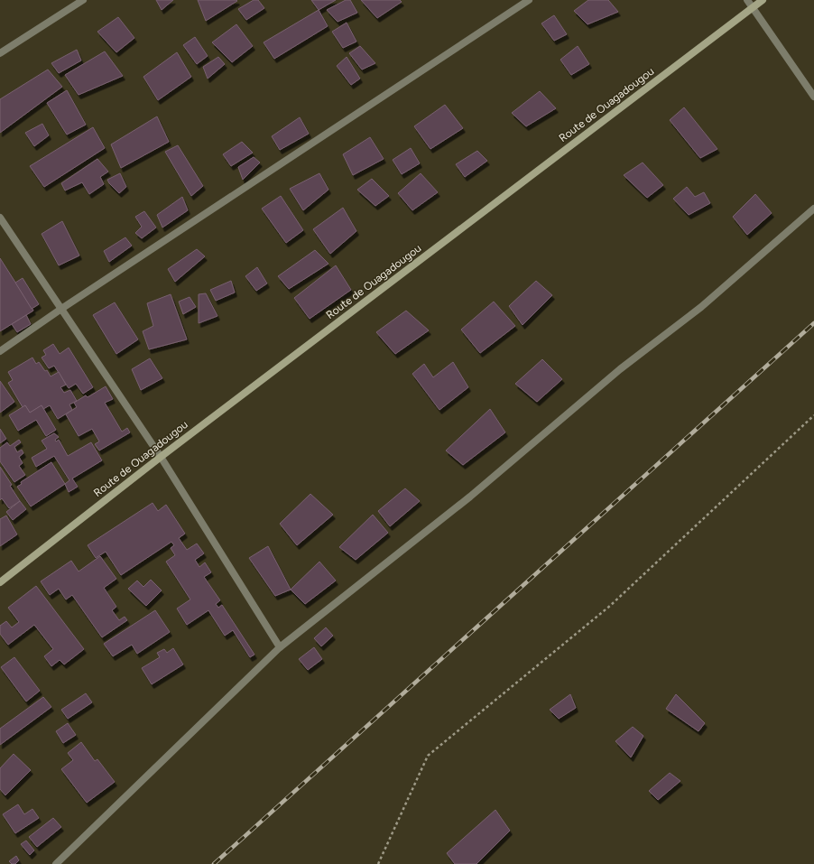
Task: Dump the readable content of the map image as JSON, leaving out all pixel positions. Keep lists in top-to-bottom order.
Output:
{
  "streets": {
    "street": ["Route de Ouagadougou"]
  }
}
